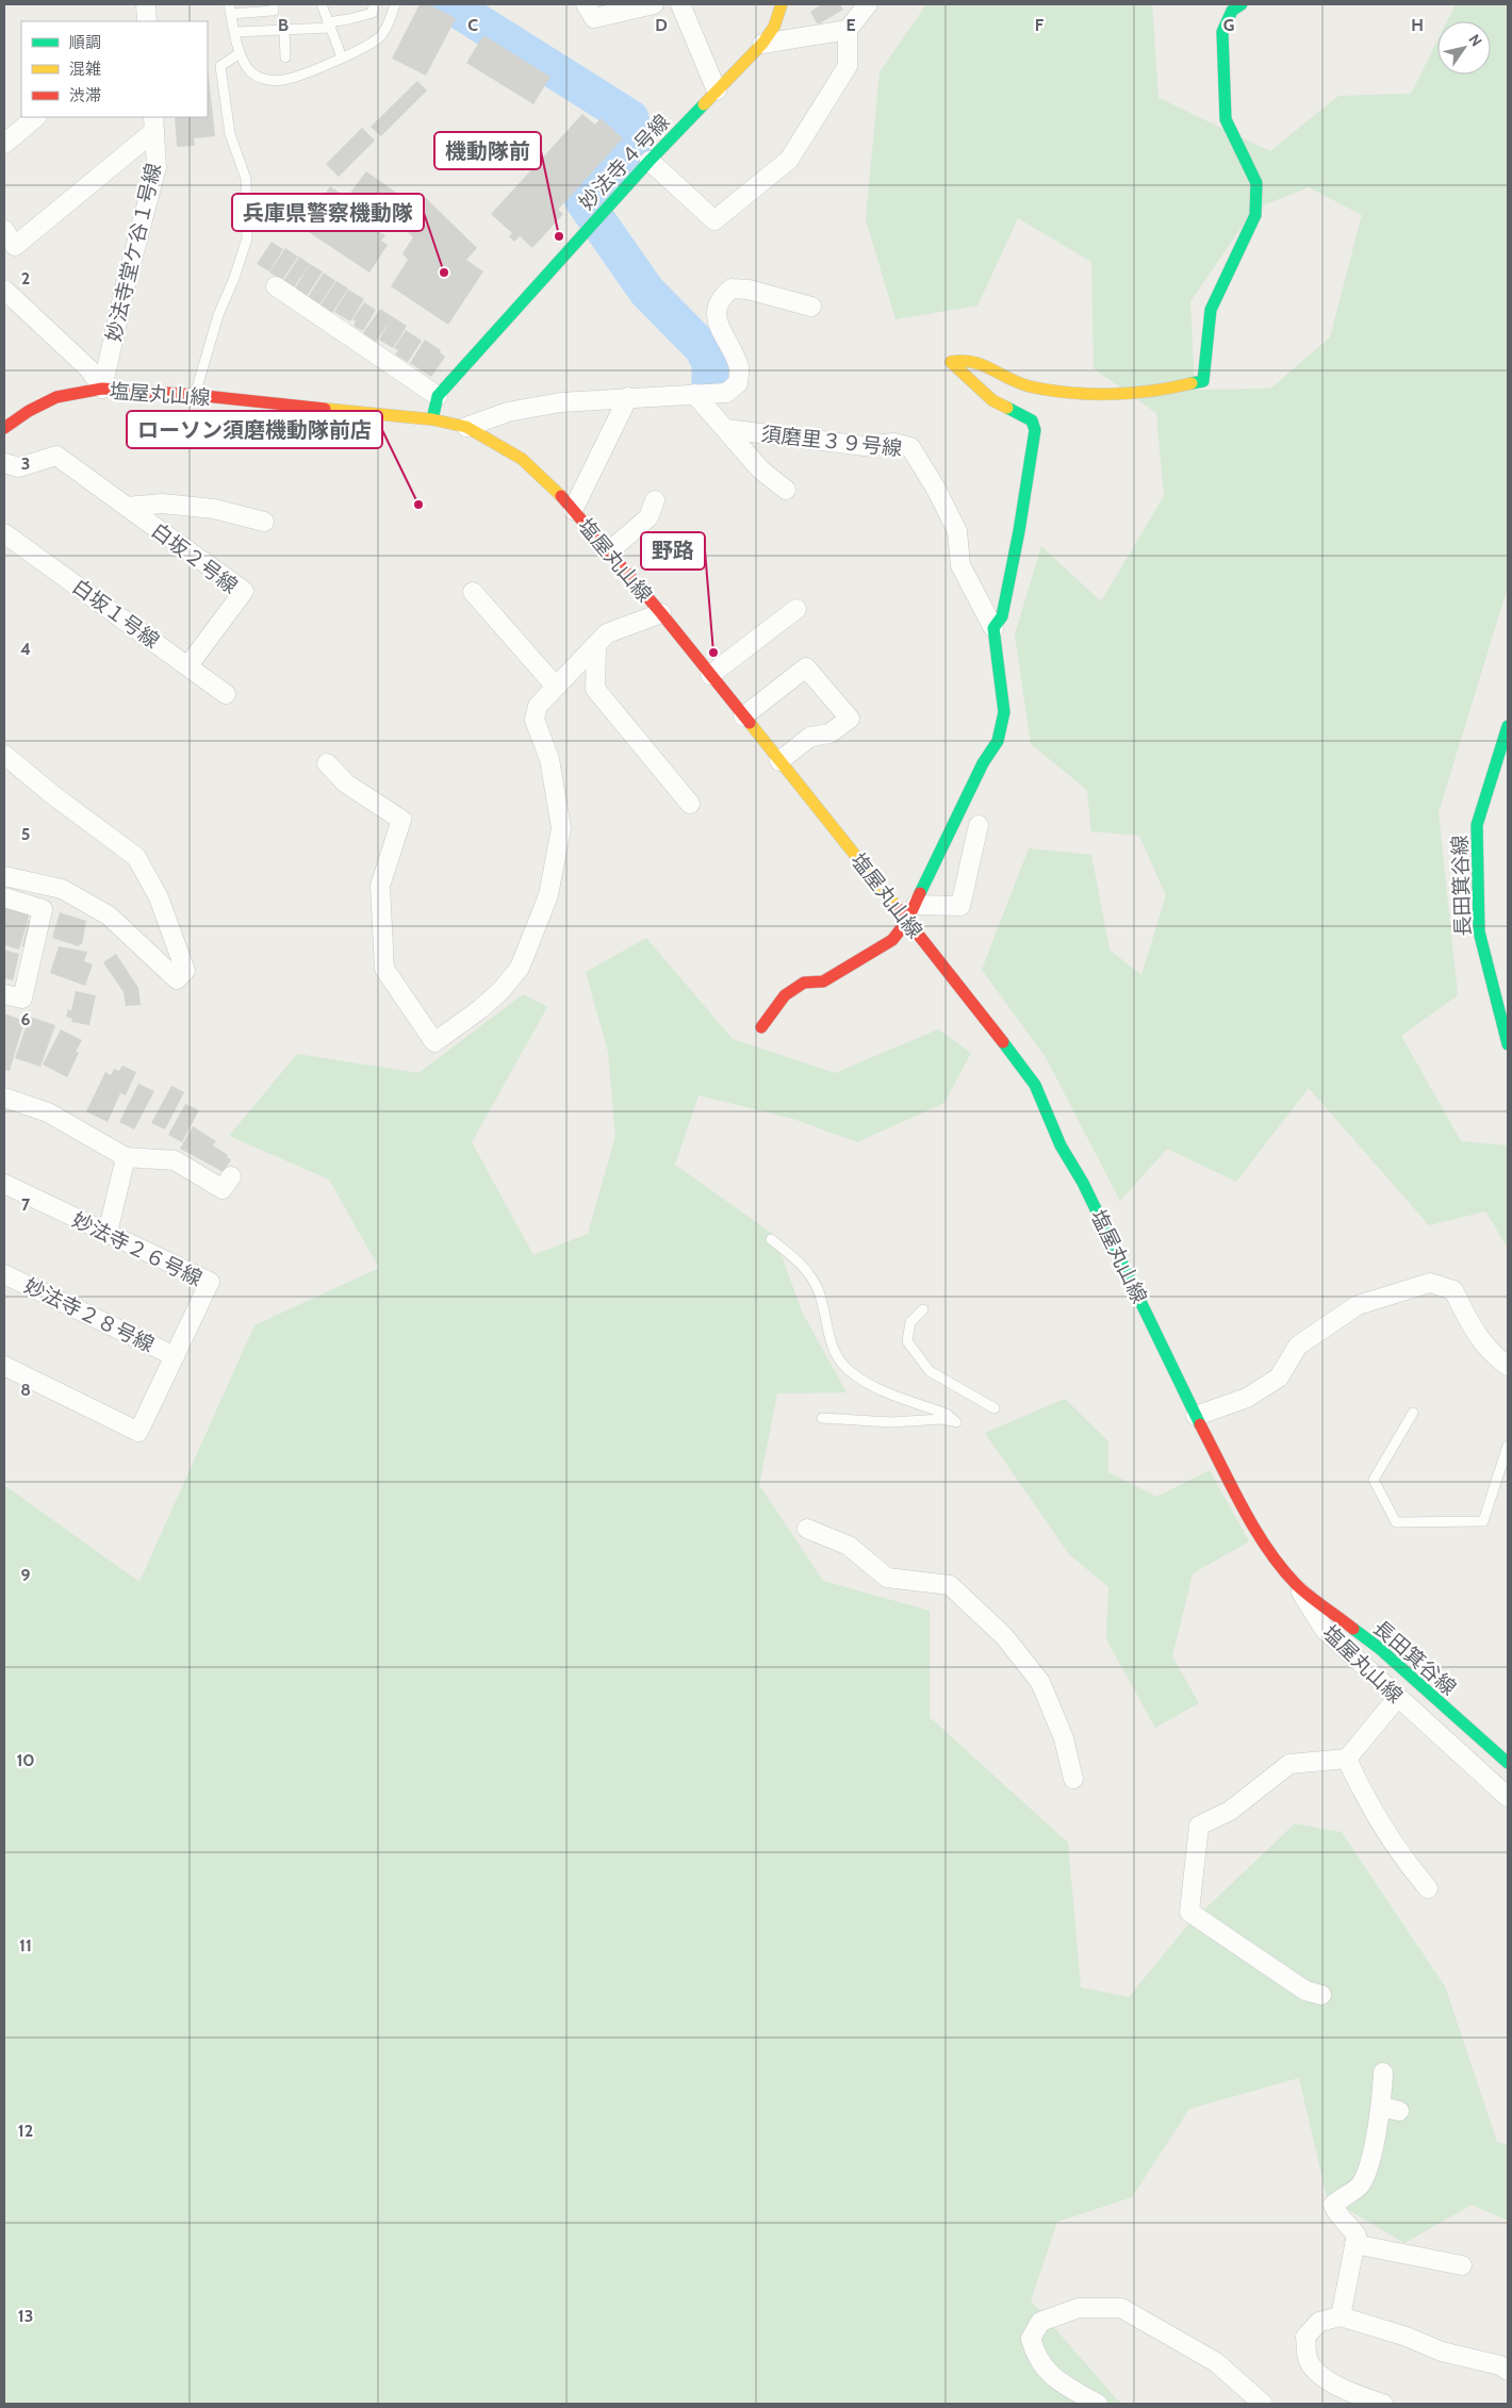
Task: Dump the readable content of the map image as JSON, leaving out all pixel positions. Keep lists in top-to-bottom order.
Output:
{
  "streets": {
    "street": [
      "妙法寺４号線",
      "妙法寺堂ケ谷１号線",
      "塩屋丸山線",
      "須磨里３９号線",
      "白坂２号線",
      "白坂１号線",
      "長田箕谷線",
      "妙法寺２６号線",
      "妙法寺２８号線"
    ]
  },
  "crossings": [
    ["妙法寺４号線", "塩屋丸山線"],
    ["妙法寺堂ケ谷１号線", "塩屋丸山線"],
    ["塩屋丸山線", "長田箕谷線"],
    ["白坂２号線", "白坂１号線"],
    ["妙法寺２６号線", "妙法寺２８号線"]
  ],
  "places": [
    "機動隊前",
    "兵庫県警察機動隊",
    "ローソン須磨機動隊前店",
    "野路"
  ],
  "legend": ["順調", "混雑", "渋滞"],
  "north": "top right",
  "grid": {
    "columns": [
      "B",
      "C",
      "D",
      "E",
      "F",
      "G",
      "H"
    ],
    "rows": [
      "2",
      "3",
      "4",
      "5",
      "6",
      "7",
      "8",
      "9",
      "10",
      "11",
      "12",
      "13"
    ]
  }
}
